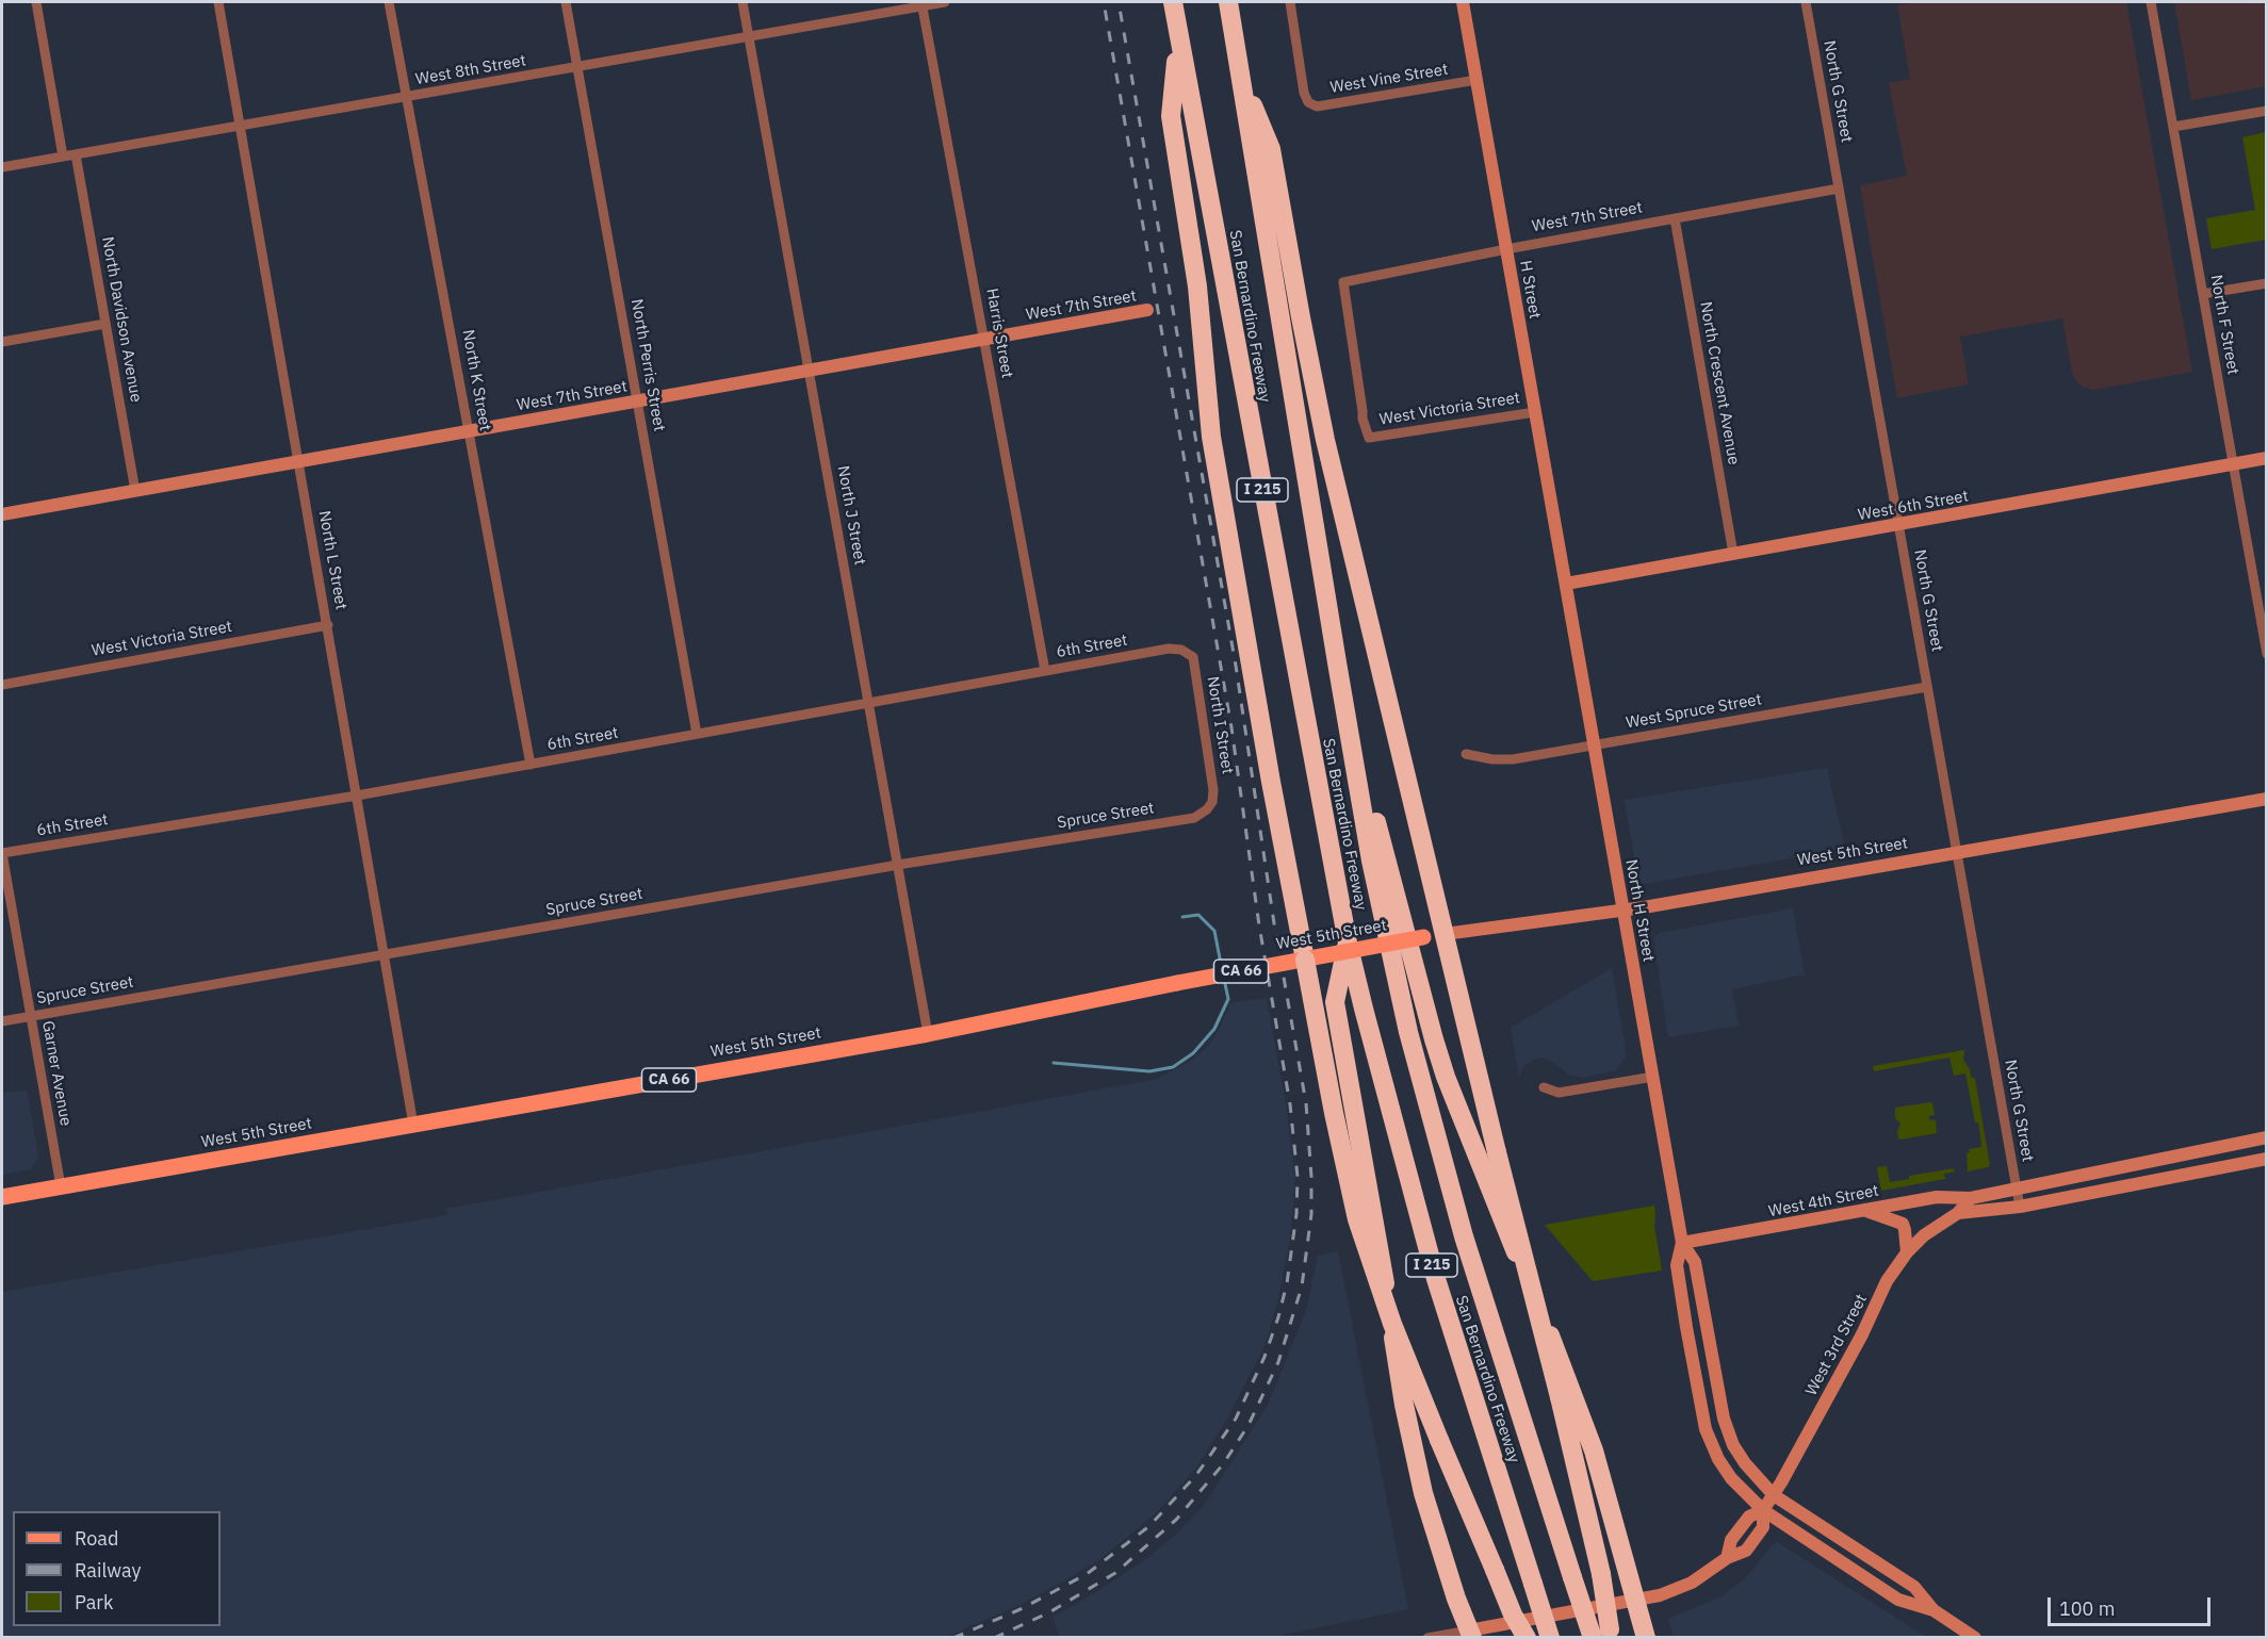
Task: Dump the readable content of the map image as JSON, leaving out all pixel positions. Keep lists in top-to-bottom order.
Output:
{
  "streets": {
    "highway": ["San Bernardino Freeway", "I 215"],
    "main road": [
      "West 7th Street",
      "H Street",
      "West 6th Street",
      "West 5th Street",
      "North H Street",
      "CA 66",
      "West 4th Street",
      "West 3rd Street"
    ],
    "street": [
      "West 8th Street",
      "West Vine Street",
      "North G Street",
      "North Davidson Avenue",
      "North F Street",
      "Harris Street",
      "North Perris Street",
      "North K Street",
      "North Crescent Avenue",
      "West Victoria Street",
      "North J Street",
      "North L Street",
      "6th Street",
      "West Spruce Street",
      "North I Street",
      "Spruce Street",
      "Garner Avenue"
    ]
  },
  "crossings": [
    ["West 8th Street", "North Davidson Avenue"],
    ["West 8th Street", "Harris Street"],
    ["West 8th Street", "North Perris Street"],
    ["West 8th Street", "North K Street"],
    ["West 8th Street", "North J Street"],
    ["West 8th Street", "North L Street"],
    ["West Vine Street", "H Street"],
    ["North G Street", "West 7th Street"],
    ["North G Street", "West 6th Street"],
    ["North G Street", "West Spruce Street"],
    ["North G Street", "West 5th Street"],
    ["North G Street", "West 3rd Street"],
    ["West 7th Street", "H Street"],
    ["West 7th Street", "North Davidson Avenue"],
    ["West 7th Street", "Harris Street"],
    ["West 7th Street", "North Perris Street"],
    ["West 7th Street", "North K Street"],
    ["West 7th Street", "North Crescent Avenue"],
    ["West 7th Street", "West Victoria Street"],
    ["West 7th Street", "North J Street"],
    ["West 7th Street", "North L Street"],
    ["H Street", "West Victoria Street"],
    ["H Street", "West 6th Street"],
    ["H Street", "North H Street"],
    ["North F Street", "West 6th Street"],
    ["Harris Street", "6th Street"],
    ["North Perris Street", "6th Street"],
    ["North K Street", "6th Street"],
    ["North Crescent Avenue", "West 6th Street"],
    ["West Victoria Street", "North L Street"],
    ["West 6th Street", "North H Street"],
    ["North J Street", "6th Street"],
    ["North J Street", "Spruce Street"],
    ["North J Street", "West 5th Street"],
    ["North L Street", "6th Street"],
    ["North L Street", "Spruce Street"],
    ["North L Street", "West 5th Street"],
    ["6th Street", "North I Street"],
    ["6th Street", "Garner Avenue"],
    ["West Spruce Street", "North H Street"],
    ["North I Street", "Spruce Street"],
    ["Spruce Street", "Garner Avenue"],
    ["West 5th Street", "North H Street"],
    ["West 5th Street", "Garner Avenue"],
    ["North H Street", "West 4th Street"],
    ["North H Street", "West 3rd Street"],
    ["West 4th Street", "West 3rd Street"]
  ],
  "legend": ["Road", "Railway", "Park"],
  "scale_bar": "100 m"
}
